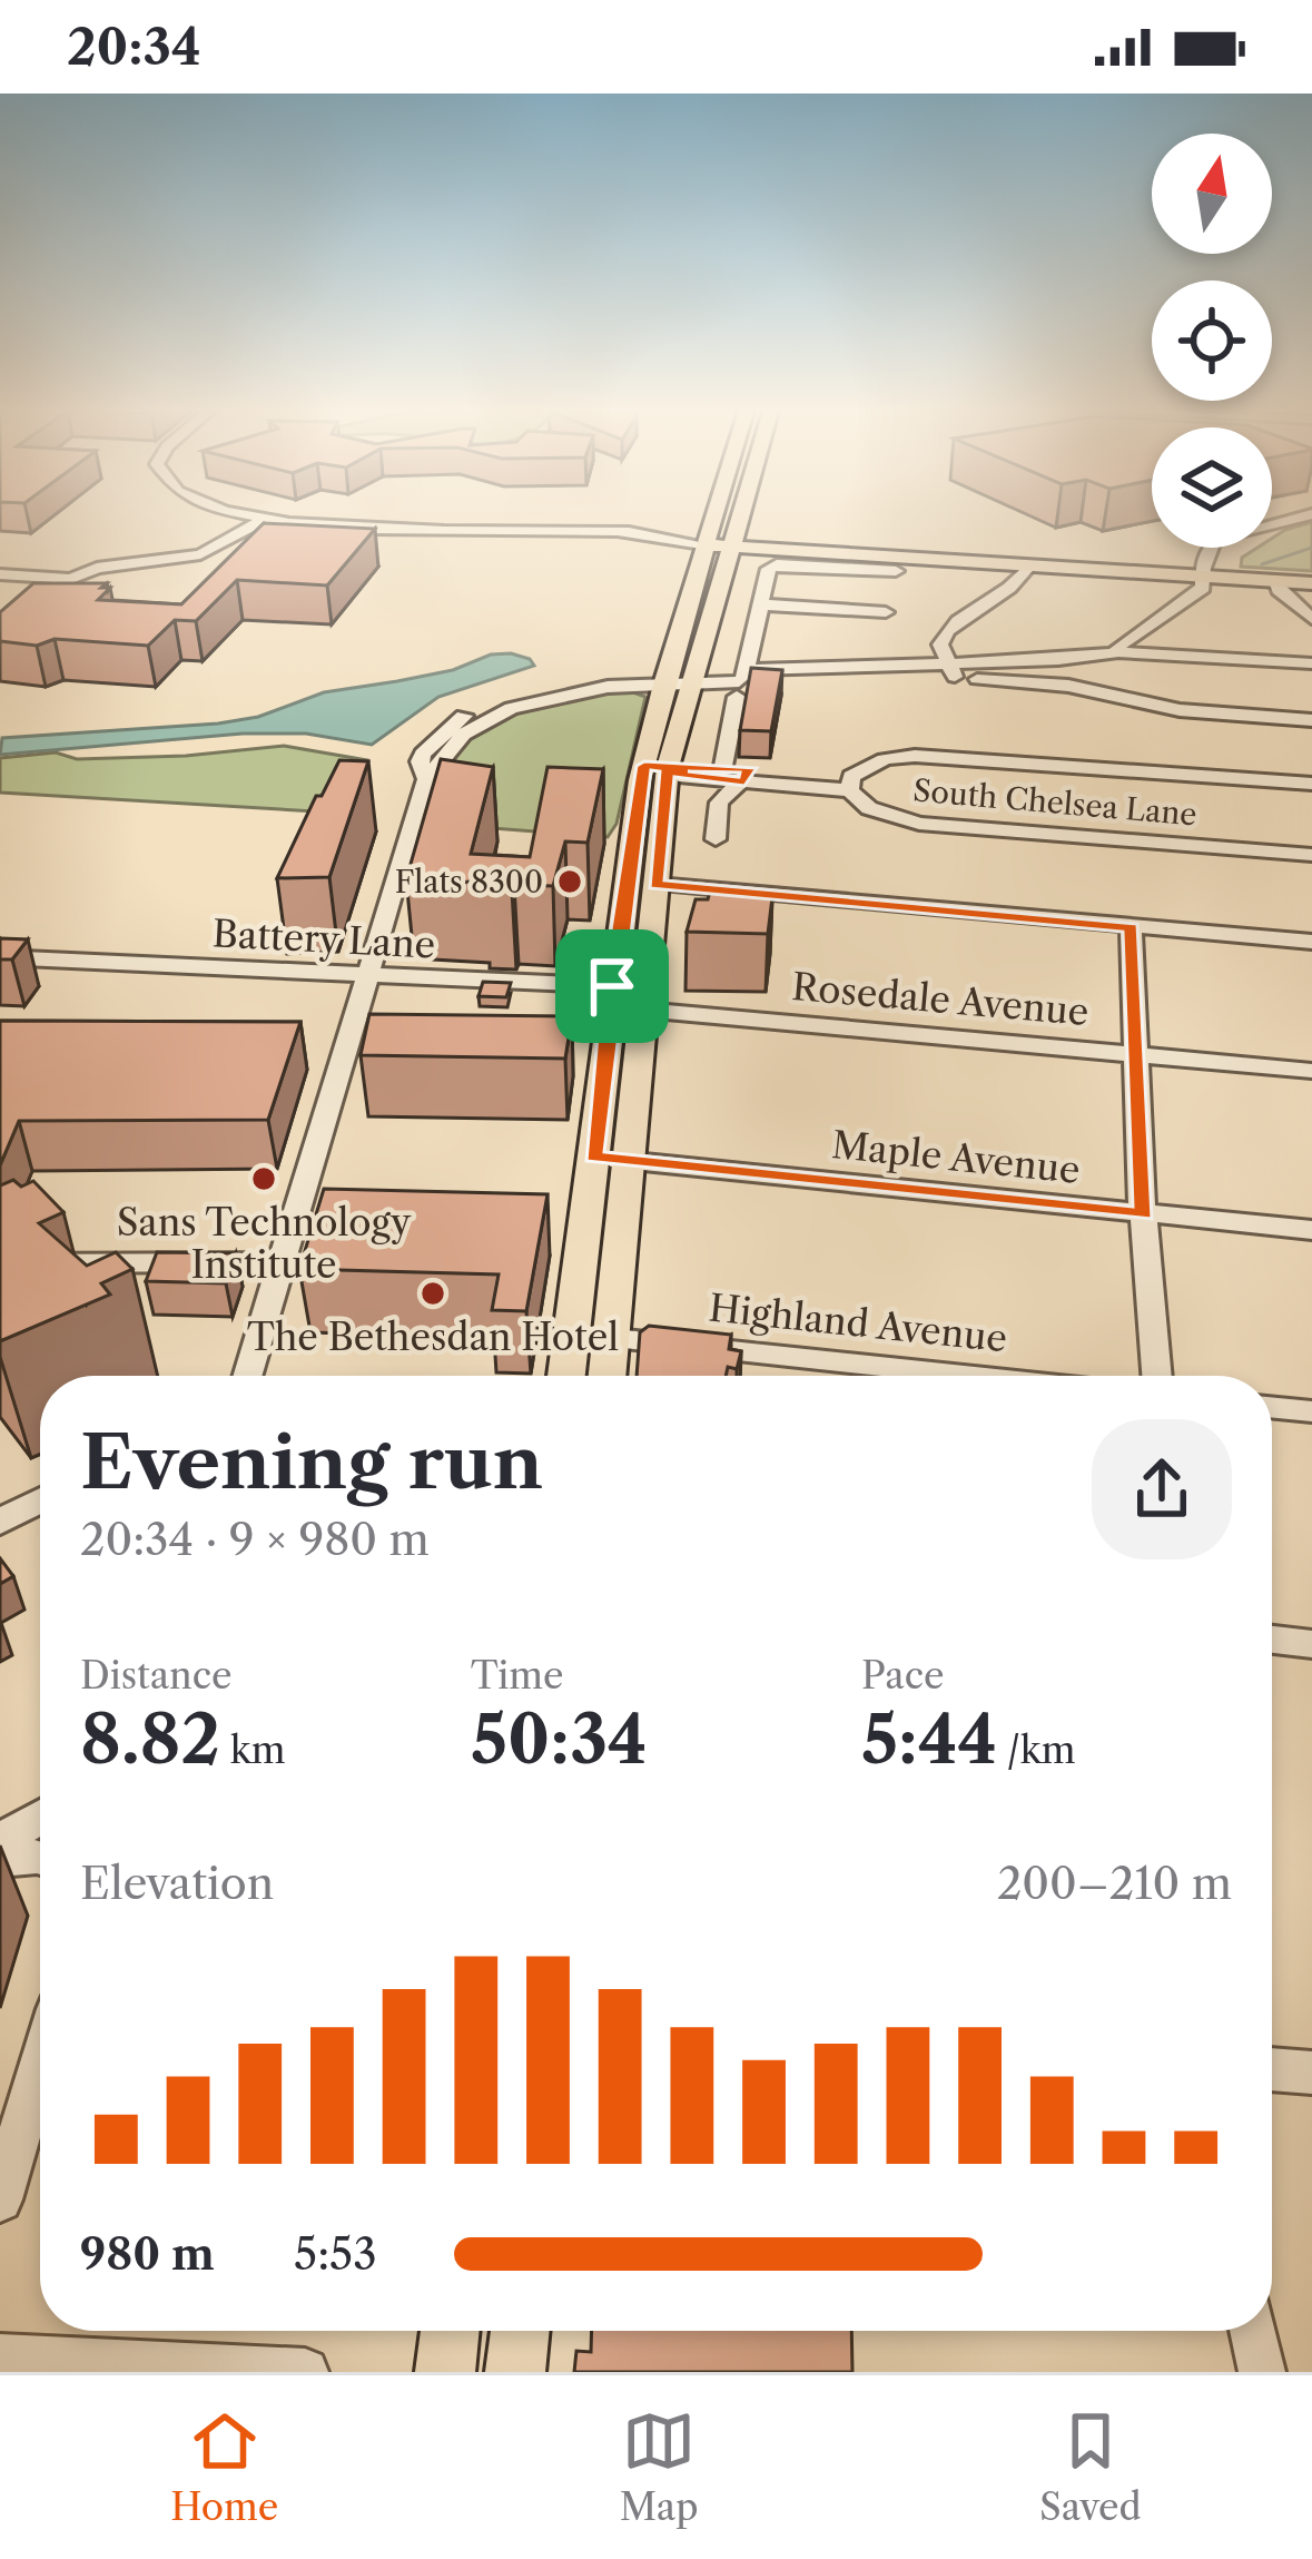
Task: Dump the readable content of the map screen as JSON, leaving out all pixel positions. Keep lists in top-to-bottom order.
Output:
{
  "streets": {
    "street": [
      "South Chelsea Lane",
      "Battery Lane",
      "Rosedale Avenue",
      "Maple Avenue",
      "Highland Avenue"
    ]
  },
  "crossings": [
    ["Battery Lane", "Rosedale Avenue"]
  ],
  "places": ["Flats 8300", "Sans Technology Institute", "The Bethesdan Hotel"],
  "north": "top",
  "page": {
    "status": "20:34",
    "heading": ["Evening run", "20:34 · 9 × 980 m"],
    "stats": [
      ["Distance", "8.82 km"],
      ["Time", "50:34"],
      ["Pace", "5:44 /km"]
    ],
    "chart": ["Elevation", "200–210 m"],
    "list": [
      {
        "name": "980 m",
        "note": "5:53"
      }
    ],
    "tabs": ["Home", "Map", "Saved"]
  }
}
